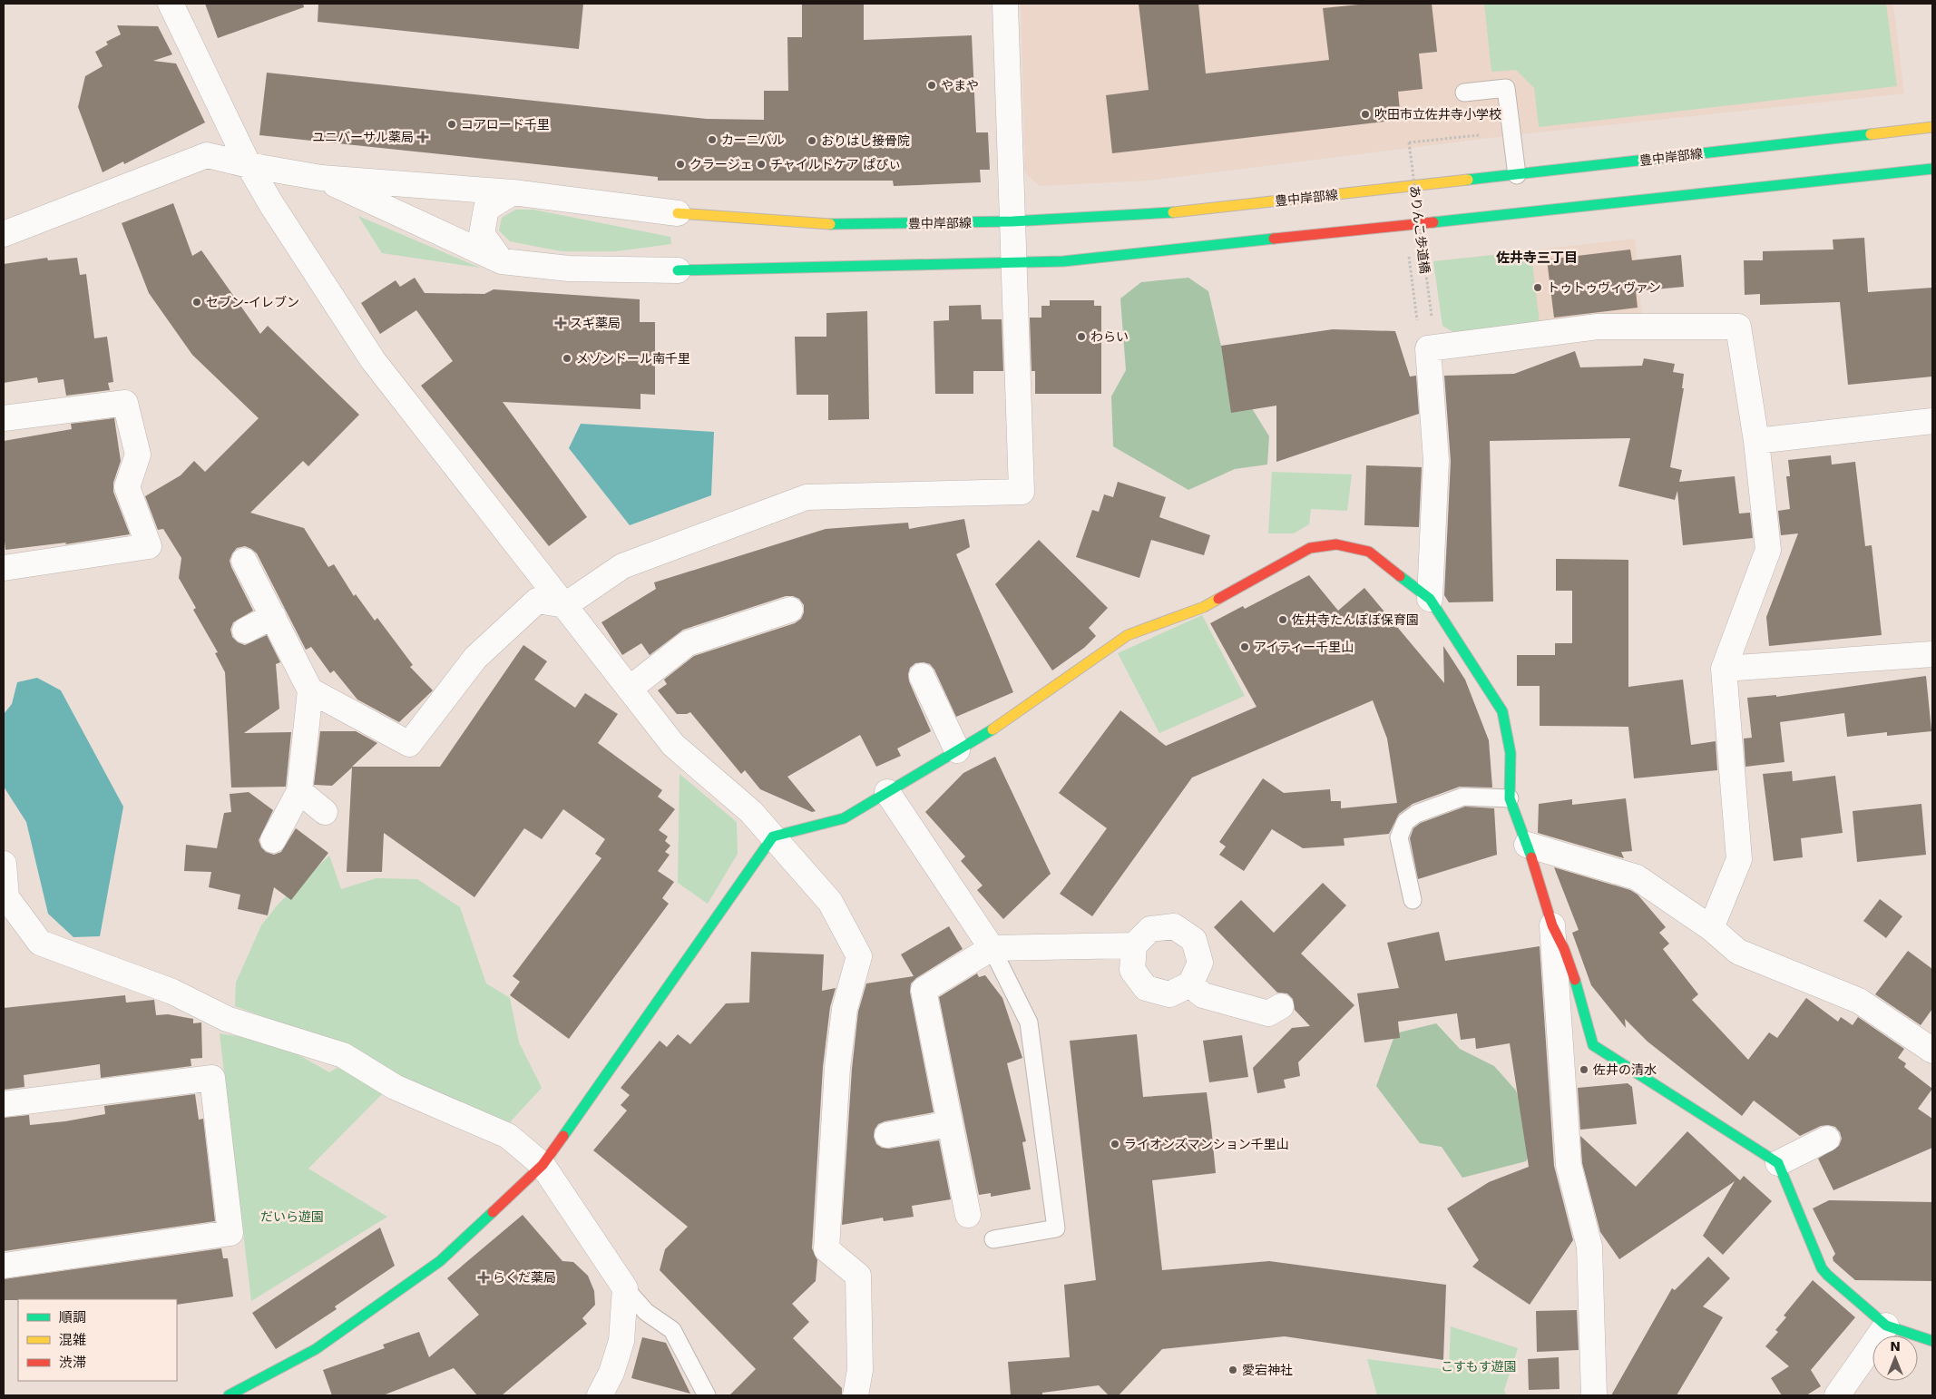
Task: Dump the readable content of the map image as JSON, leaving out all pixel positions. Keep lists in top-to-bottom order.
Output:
{
  "streets": {
    "street": ["豊中岸部線"],
    "path": ["ありんこ歩道橋"]
  },
  "districts": ["佐井寺三丁目"],
  "parks": ["だいら遊園", "こすもす遊園"],
  "places": {
    "other": [
      "やまや",
      "吹田市立佐井寺小学校",
      "コアロード千里",
      "カーニバル",
      "おりはし接骨院",
      "クラージェ",
      "チャイルドケア ぱぴぃ",
      "トゥトゥヴィヴァン",
      "セブン-イレブン",
      "わらい",
      "メゾンドール南千里",
      "佐井寺たんぽぽ保育園",
      "アイティー千里山",
      "佐井の清水",
      "ライオンズマンション千里山",
      "愛宕神社"
    ],
    "health": ["ユニバーサル薬局", "スギ薬局", "らくだ薬局"]
  },
  "legend": ["順調", "混雑", "渋滞"],
  "north": "top"
}
